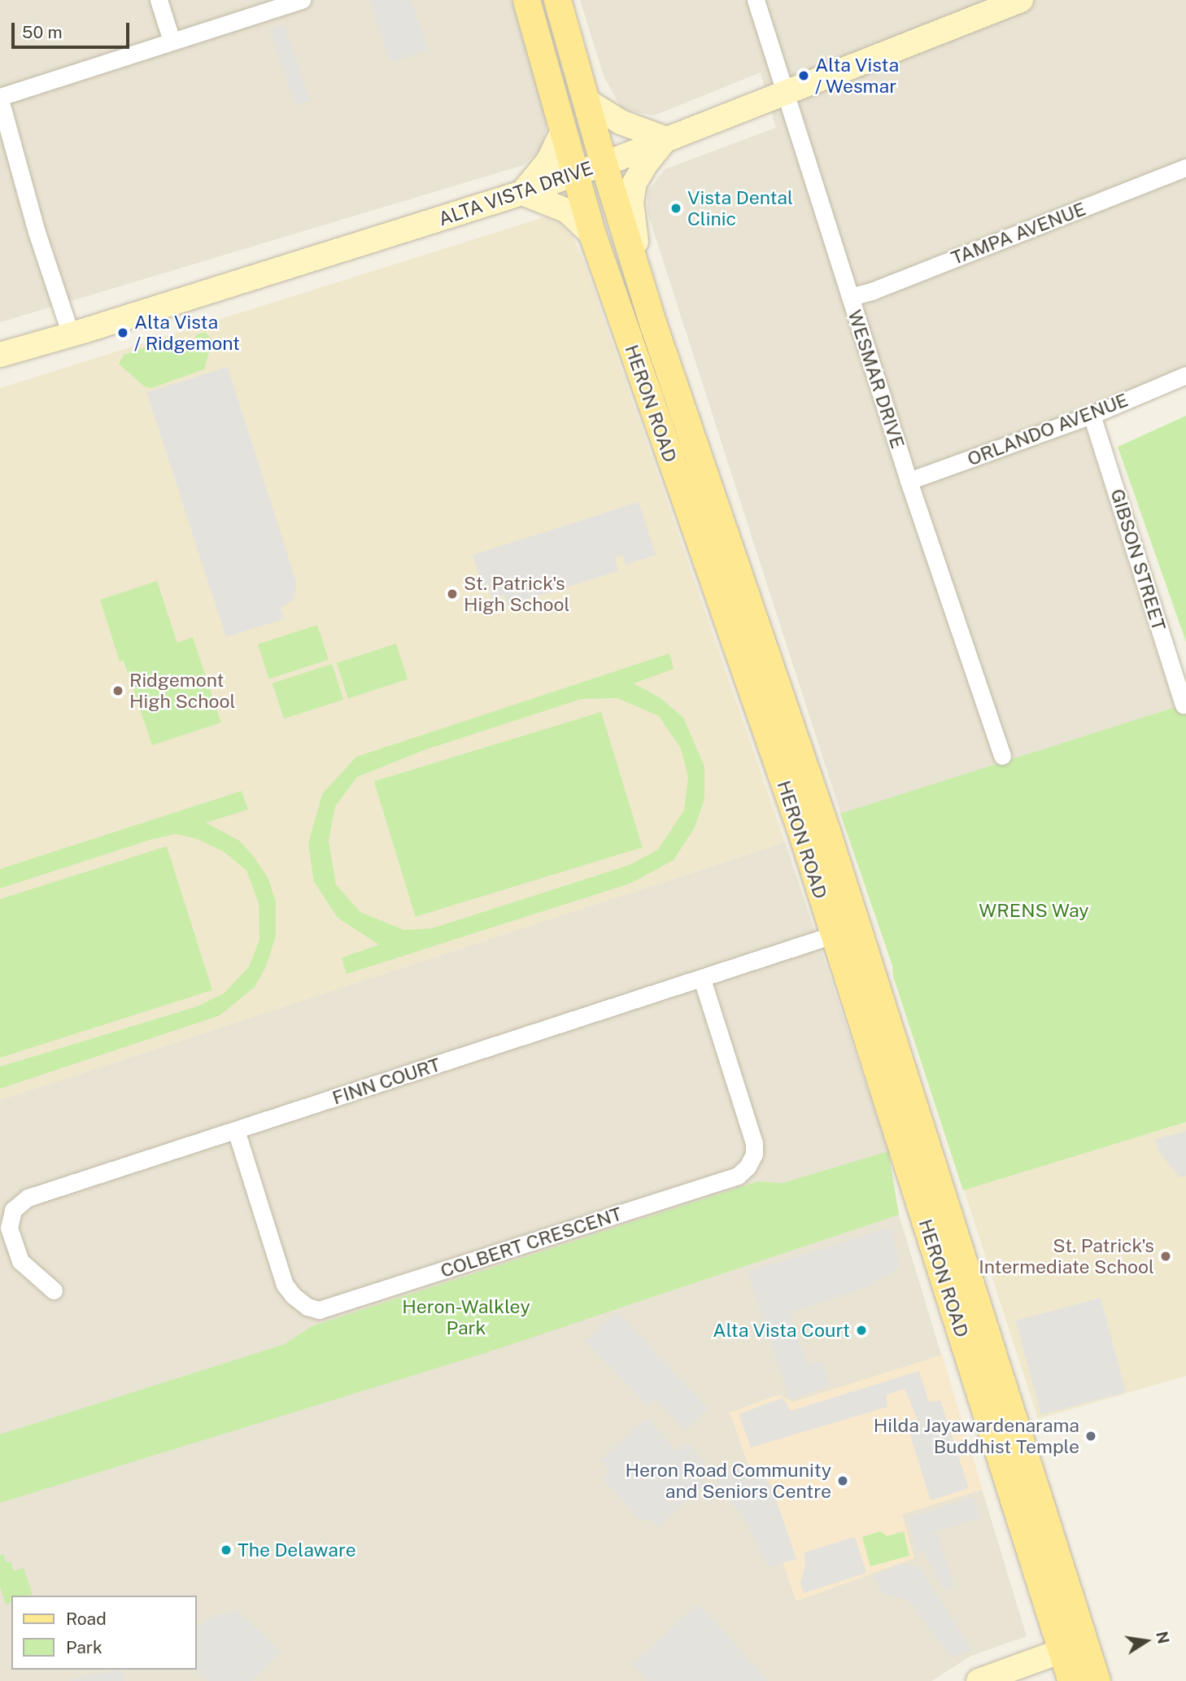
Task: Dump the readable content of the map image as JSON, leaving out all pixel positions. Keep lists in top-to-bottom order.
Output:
{
  "streets": {
    "main road": ["HERON ROAD"],
    "street": [
      "ALTA VISTA DRIVE",
      "TAMPA AVENUE",
      "WESMAR DRIVE",
      "ORLANDO AVENUE",
      "GIBSON STREET",
      "FINN COURT",
      "COLBERT CRESCENT"
    ]
  },
  "crossings": [
    ["ALTA VISTA DRIVE", "WESMAR DRIVE"],
    ["ALTA VISTA DRIVE", "HERON ROAD"],
    ["TAMPA AVENUE", "WESMAR DRIVE"],
    ["WESMAR DRIVE", "ORLANDO AVENUE"],
    ["HERON ROAD", "FINN COURT"],
    ["ORLANDO AVENUE", "GIBSON STREET"],
    ["FINN COURT", "COLBERT CRESCENT"]
  ],
  "parks": ["WRENS Way", "Heron-Walkley Park"],
  "places": [
    "Alta Vista / Wesmar",
    "Vista Dental Clinic",
    "Alta Vista / Ridgemont",
    "St. Patrick's High School",
    "Ridgemont High School",
    "St. Patrick's Intermediate School",
    "Alta Vista Court",
    "Hilda Jayawardenarama Buddhist Temple",
    "Heron Road Community and Seniors Centre",
    "The Delaware"
  ],
  "legend": ["Road", "Park"],
  "scale_bar": "50 m",
  "north": "right"
}
